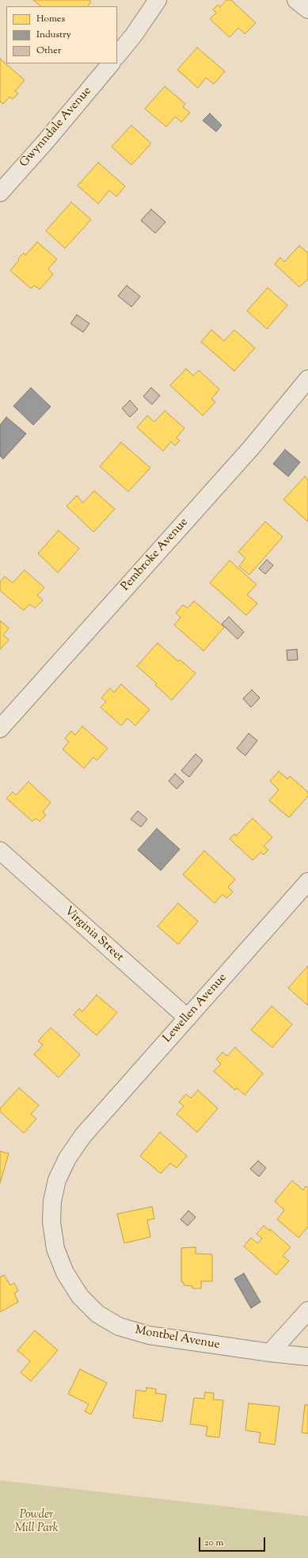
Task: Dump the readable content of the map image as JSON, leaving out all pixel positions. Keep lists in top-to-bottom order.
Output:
{
  "streets": {
    "street": [
      "Gwynndale Avenue",
      "Pembroke Avenue",
      "Virginia Street",
      "Lewellen Avenue",
      "Montbel Avenue"
    ]
  },
  "crossings": [
    ["Virginia Street", "Lewellen Avenue"],
    ["Lewellen Avenue", "Montbel Avenue"]
  ],
  "parks": ["Powder Mill Park"],
  "legend": ["Homes", "Industry", "Other"],
  "scale_bar": "20 m"
}
